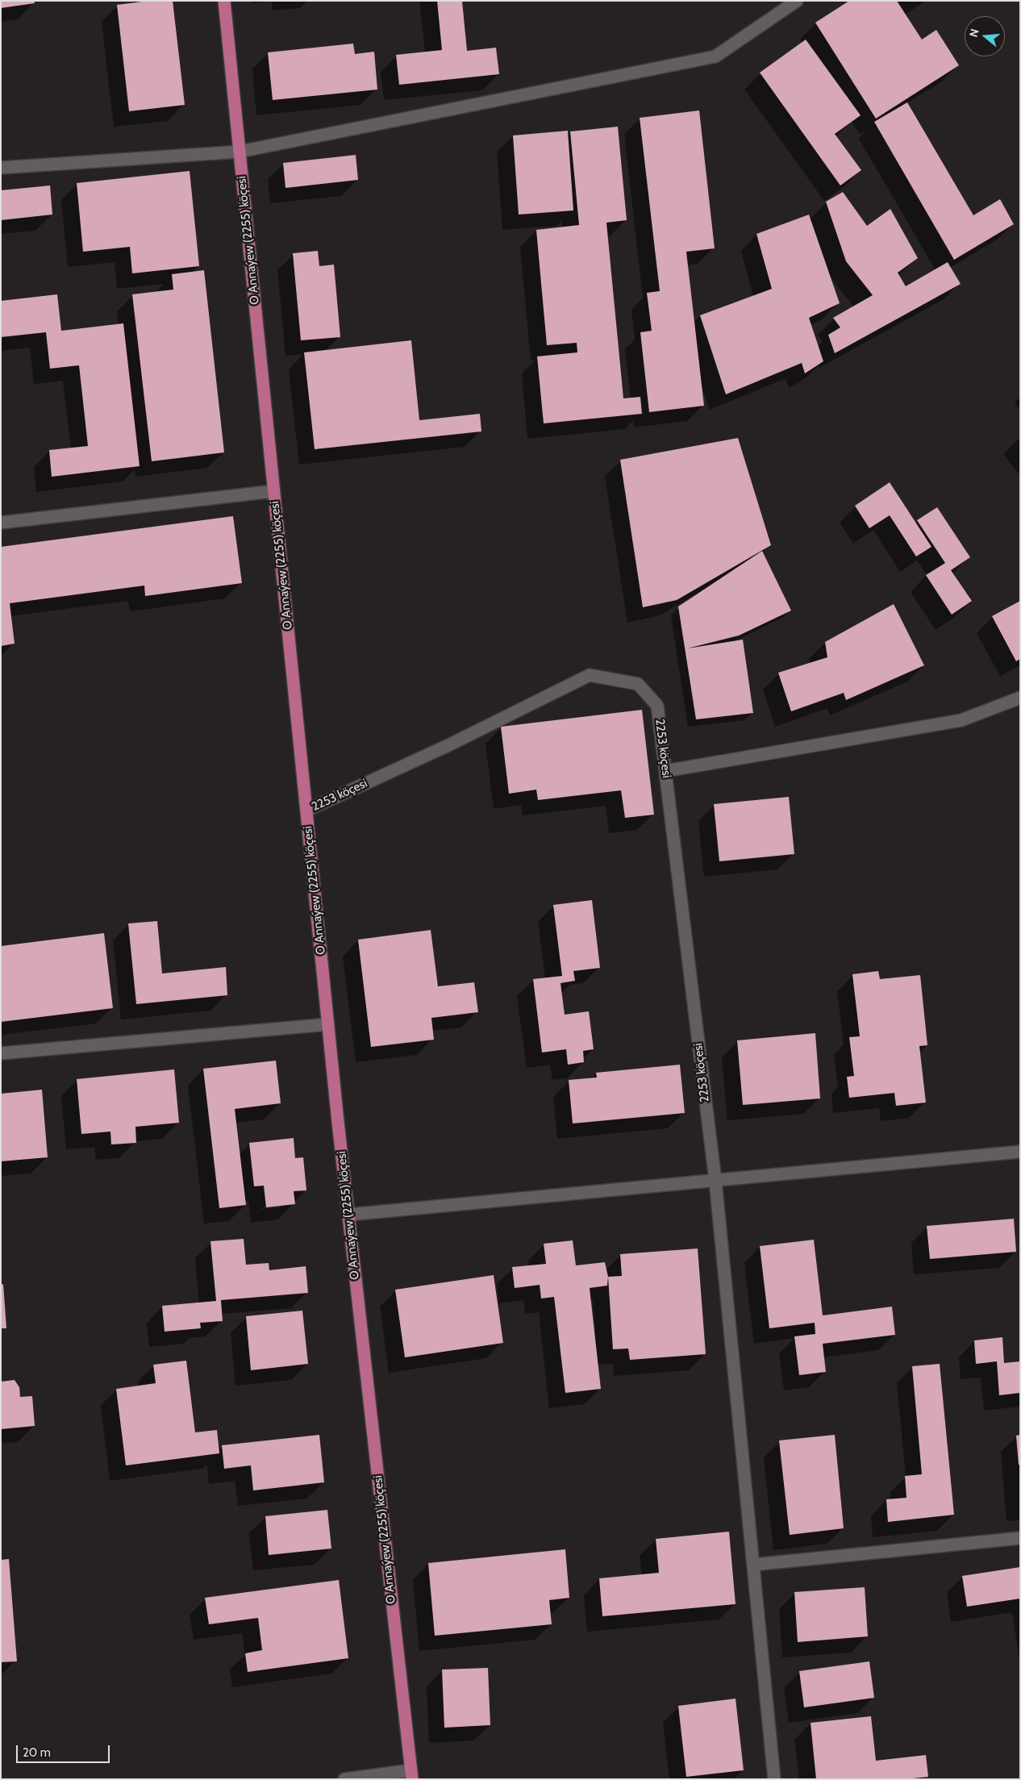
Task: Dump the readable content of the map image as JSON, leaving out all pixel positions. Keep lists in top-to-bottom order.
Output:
{
  "streets": {
    "main road": ["O Annaýew (2255) köçesi"],
    "street": ["2253 köçesi"]
  },
  "crossings": [
    ["O Annaýew (2255) köçesi", "2253 köçesi"]
  ],
  "scale_bar": "20 m",
  "north": "left"
}
